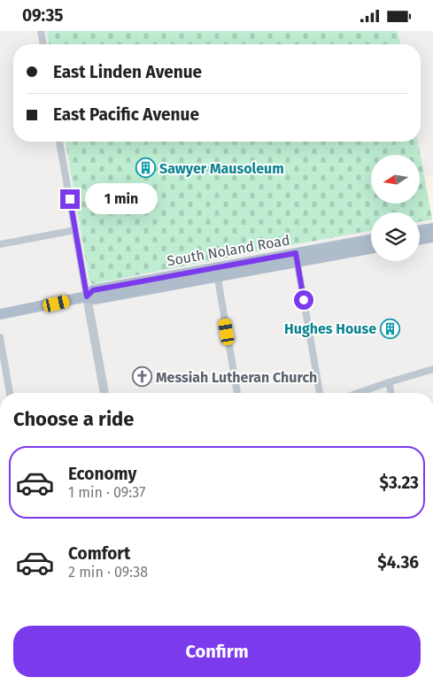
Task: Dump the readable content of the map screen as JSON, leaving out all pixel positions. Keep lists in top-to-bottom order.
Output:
{
  "streets": {
    "main road": ["South Noland Road"]
  },
  "places": {
    "building": ["Sawyer Mausoleum", "Hughes House"],
    "church": ["Messiah Lutheran Church"]
  },
  "north": "left",
  "page": {
    "status": "09:35",
    "banner": ["East Linden Avenue", "East Pacific Avenue"],
    "bubble": "1 min",
    "heading": "Choose a ride",
    "list": [
      {
        "name": "Economy",
        "note": "1 min · 09:37",
        "value": "$3.23"
      },
      {
        "name": "Comfort",
        "note": "2 min · 09:38",
        "value": "$4.36"
      }
    ],
    "buttons": "Confirm"
  }
}
